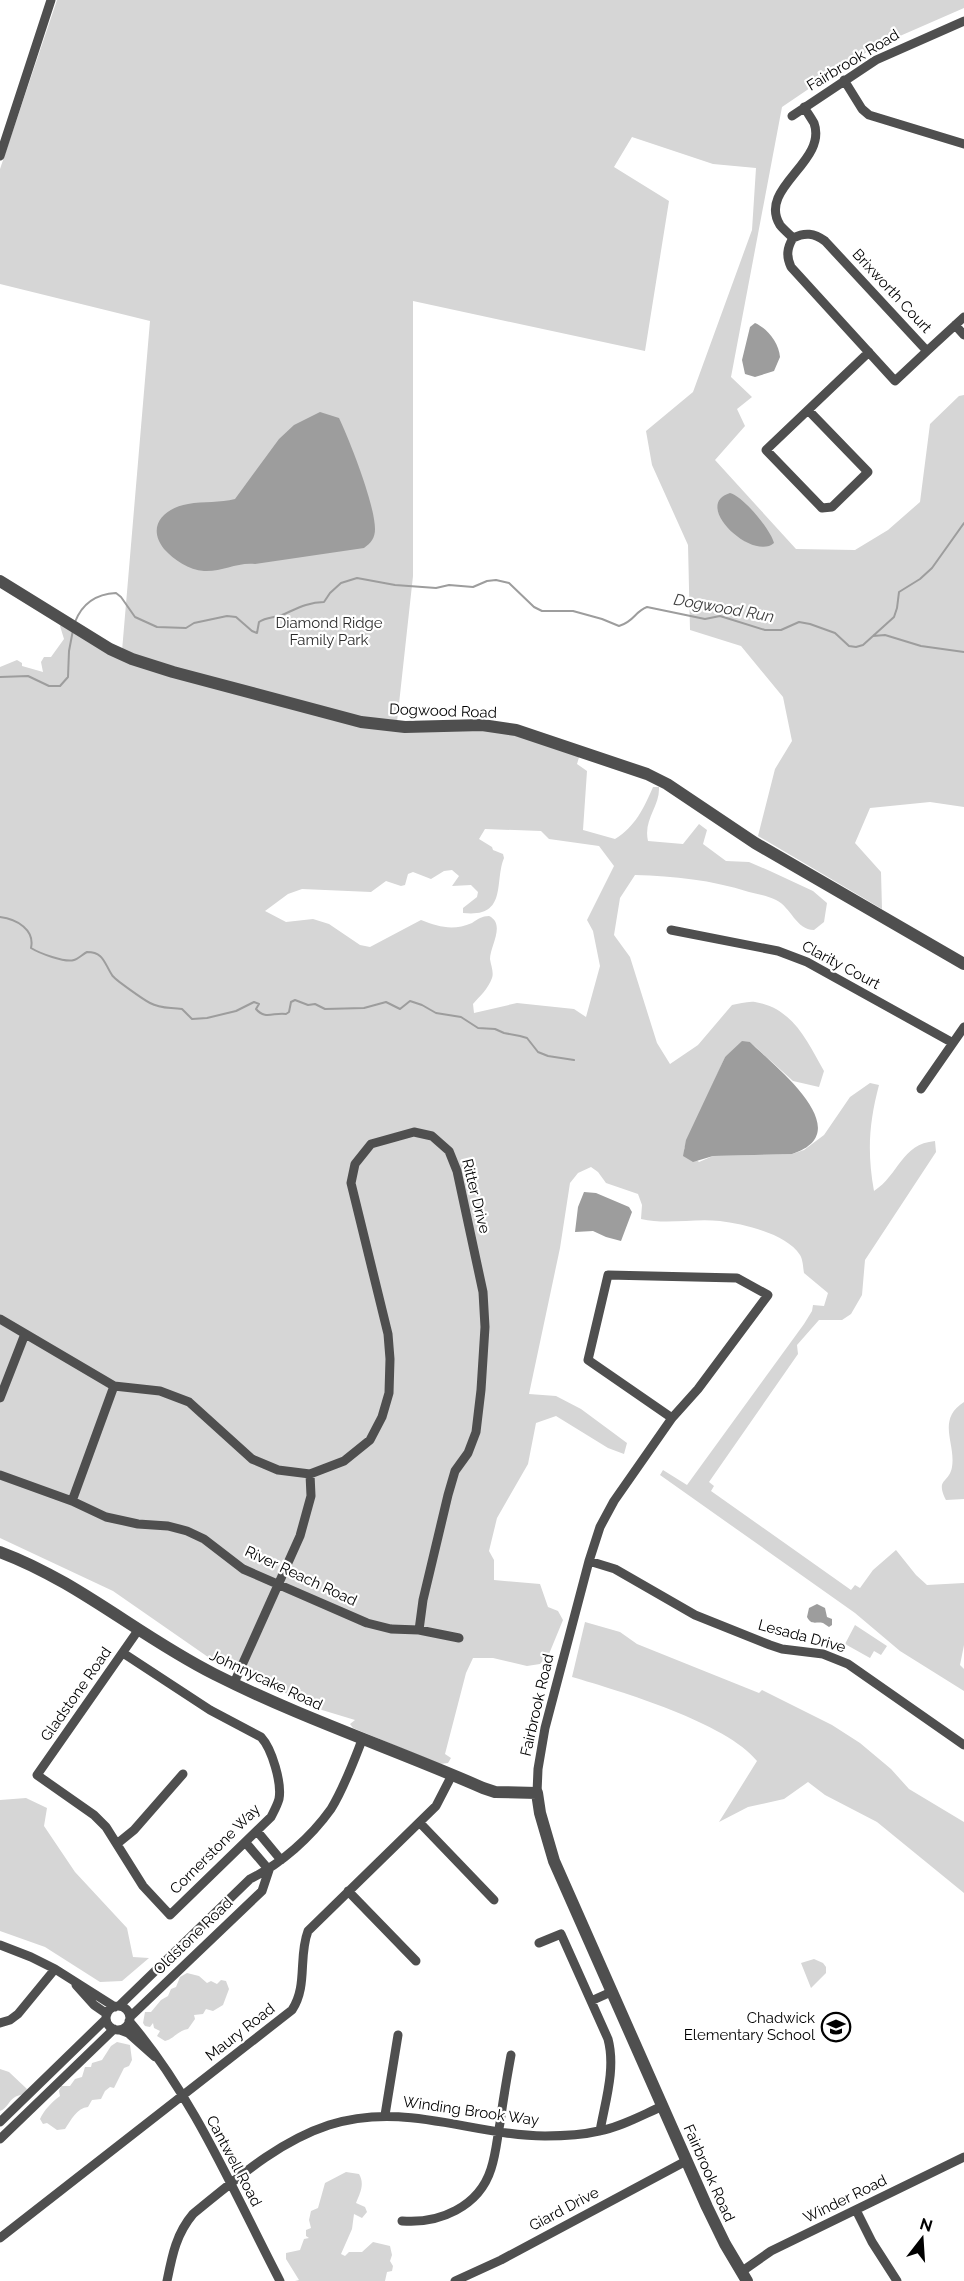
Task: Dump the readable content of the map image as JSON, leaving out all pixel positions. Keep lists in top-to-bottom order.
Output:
{
  "streets": {
    "street": [
      "Fairbrook Road",
      "Brixworth Court",
      "Dogwood Road",
      "Clarity Court",
      "Ritter Drive",
      "River Reach Road",
      "Lesada Drive",
      "Johnnycake Road",
      "Gladstone Road",
      "Cornerstone Way",
      "Oldstone Road",
      "Maury Road",
      "Winding Brook Way",
      "Cantwell Road",
      "Winder Road",
      "Giard Drive"
    ]
  },
  "crossings": [
    ["Fairbrook Road", "Lesada Drive"],
    ["Fairbrook Road", "Johnnycake Road"],
    ["Fairbrook Road", "Winding Brook Way"],
    ["Fairbrook Road", "Winder Road"],
    ["Fairbrook Road", "Giard Drive"],
    ["Ritter Drive", "River Reach Road"],
    ["Johnnycake Road", "Gladstone Road"],
    ["Johnnycake Road", "Oldstone Road"],
    ["Johnnycake Road", "Maury Road"],
    ["Gladstone Road", "Cornerstone Way"],
    ["Oldstone Road", "Cantwell Road"],
    ["Maury Road", "Cantwell Road"],
    ["Winding Brook Way", "Cantwell Road"]
  ],
  "water": ["Dogwood Run"],
  "parks": ["Diamond Ridge Family Park"],
  "places": {
    "school or university": ["Chadwick Elementary School"]
  },
  "north": "top"
}
